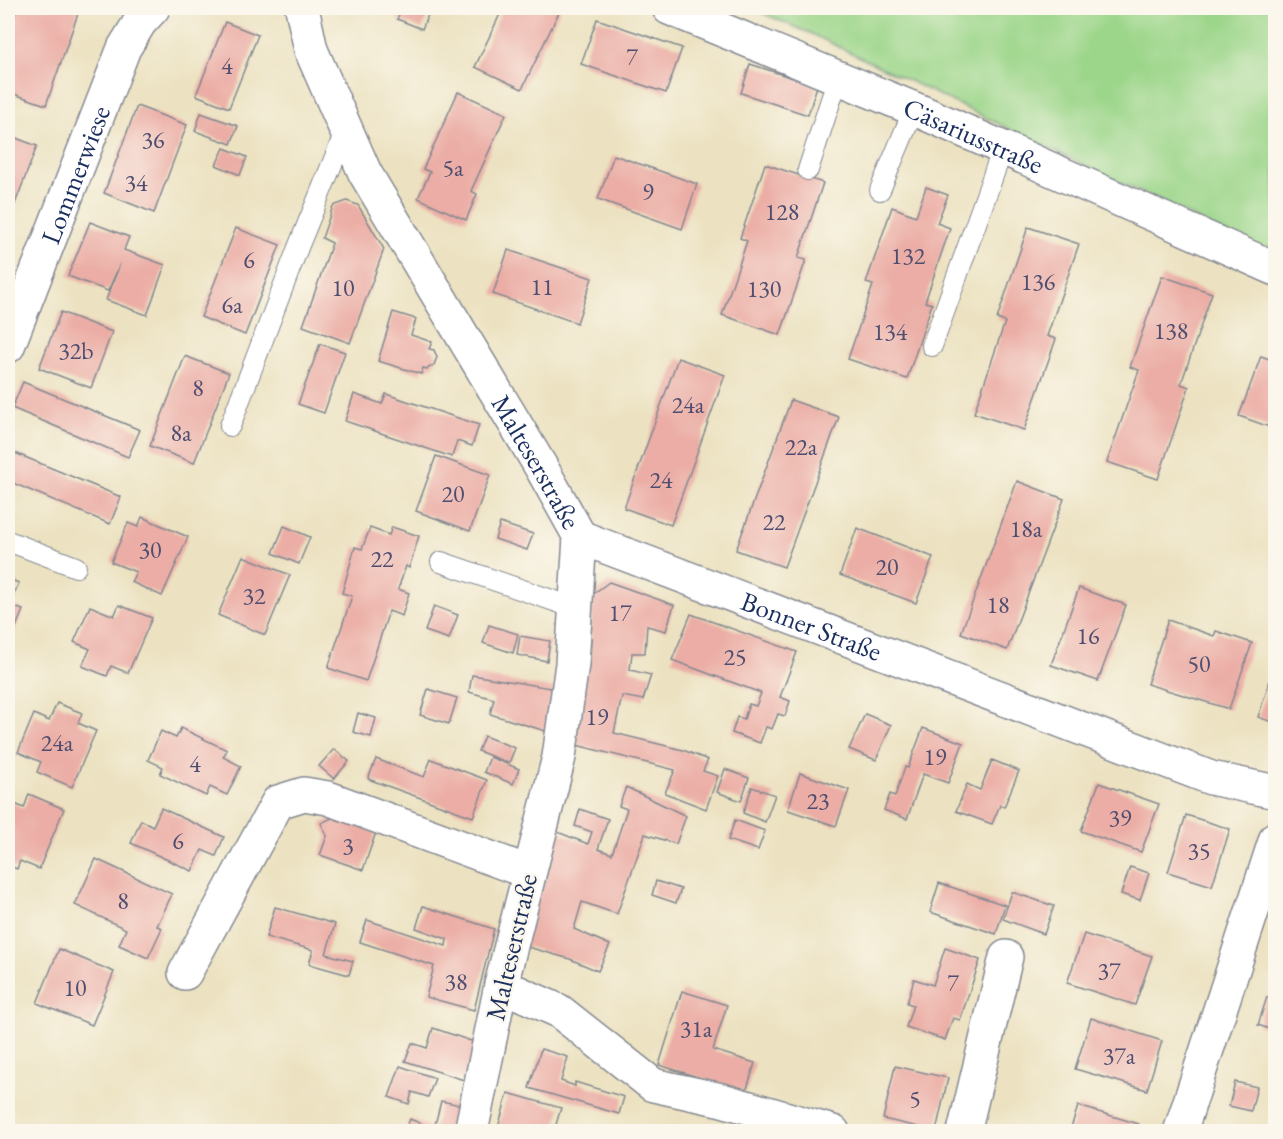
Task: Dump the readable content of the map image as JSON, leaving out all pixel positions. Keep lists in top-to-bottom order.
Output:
{
  "streets": {
    "street": [
      "Cäsariusstraße",
      "Lommerwiese",
      "Malteserstraße",
      "Bonner Straße"
    ]
  },
  "crossings": [
    ["Malteserstraße", "Bonner Straße"]
  ],
  "house_numbers": [
    "7",
    "4",
    "36",
    "5a",
    "34",
    "9",
    "128",
    "132",
    "6",
    "136",
    "11",
    "10",
    "130",
    "6a",
    "138",
    "134",
    "32b",
    "8",
    "24a",
    "8a",
    "22a",
    "24",
    "20",
    "22",
    "18a",
    "30",
    "22",
    "20",
    "32",
    "18",
    "17",
    "16",
    "25",
    "50",
    "19",
    "24a",
    "19",
    "4",
    "23",
    "39",
    "6",
    "3",
    "35",
    "8",
    "37",
    "38",
    "7",
    "10",
    "31a",
    "37a",
    "5"
  ]
}
